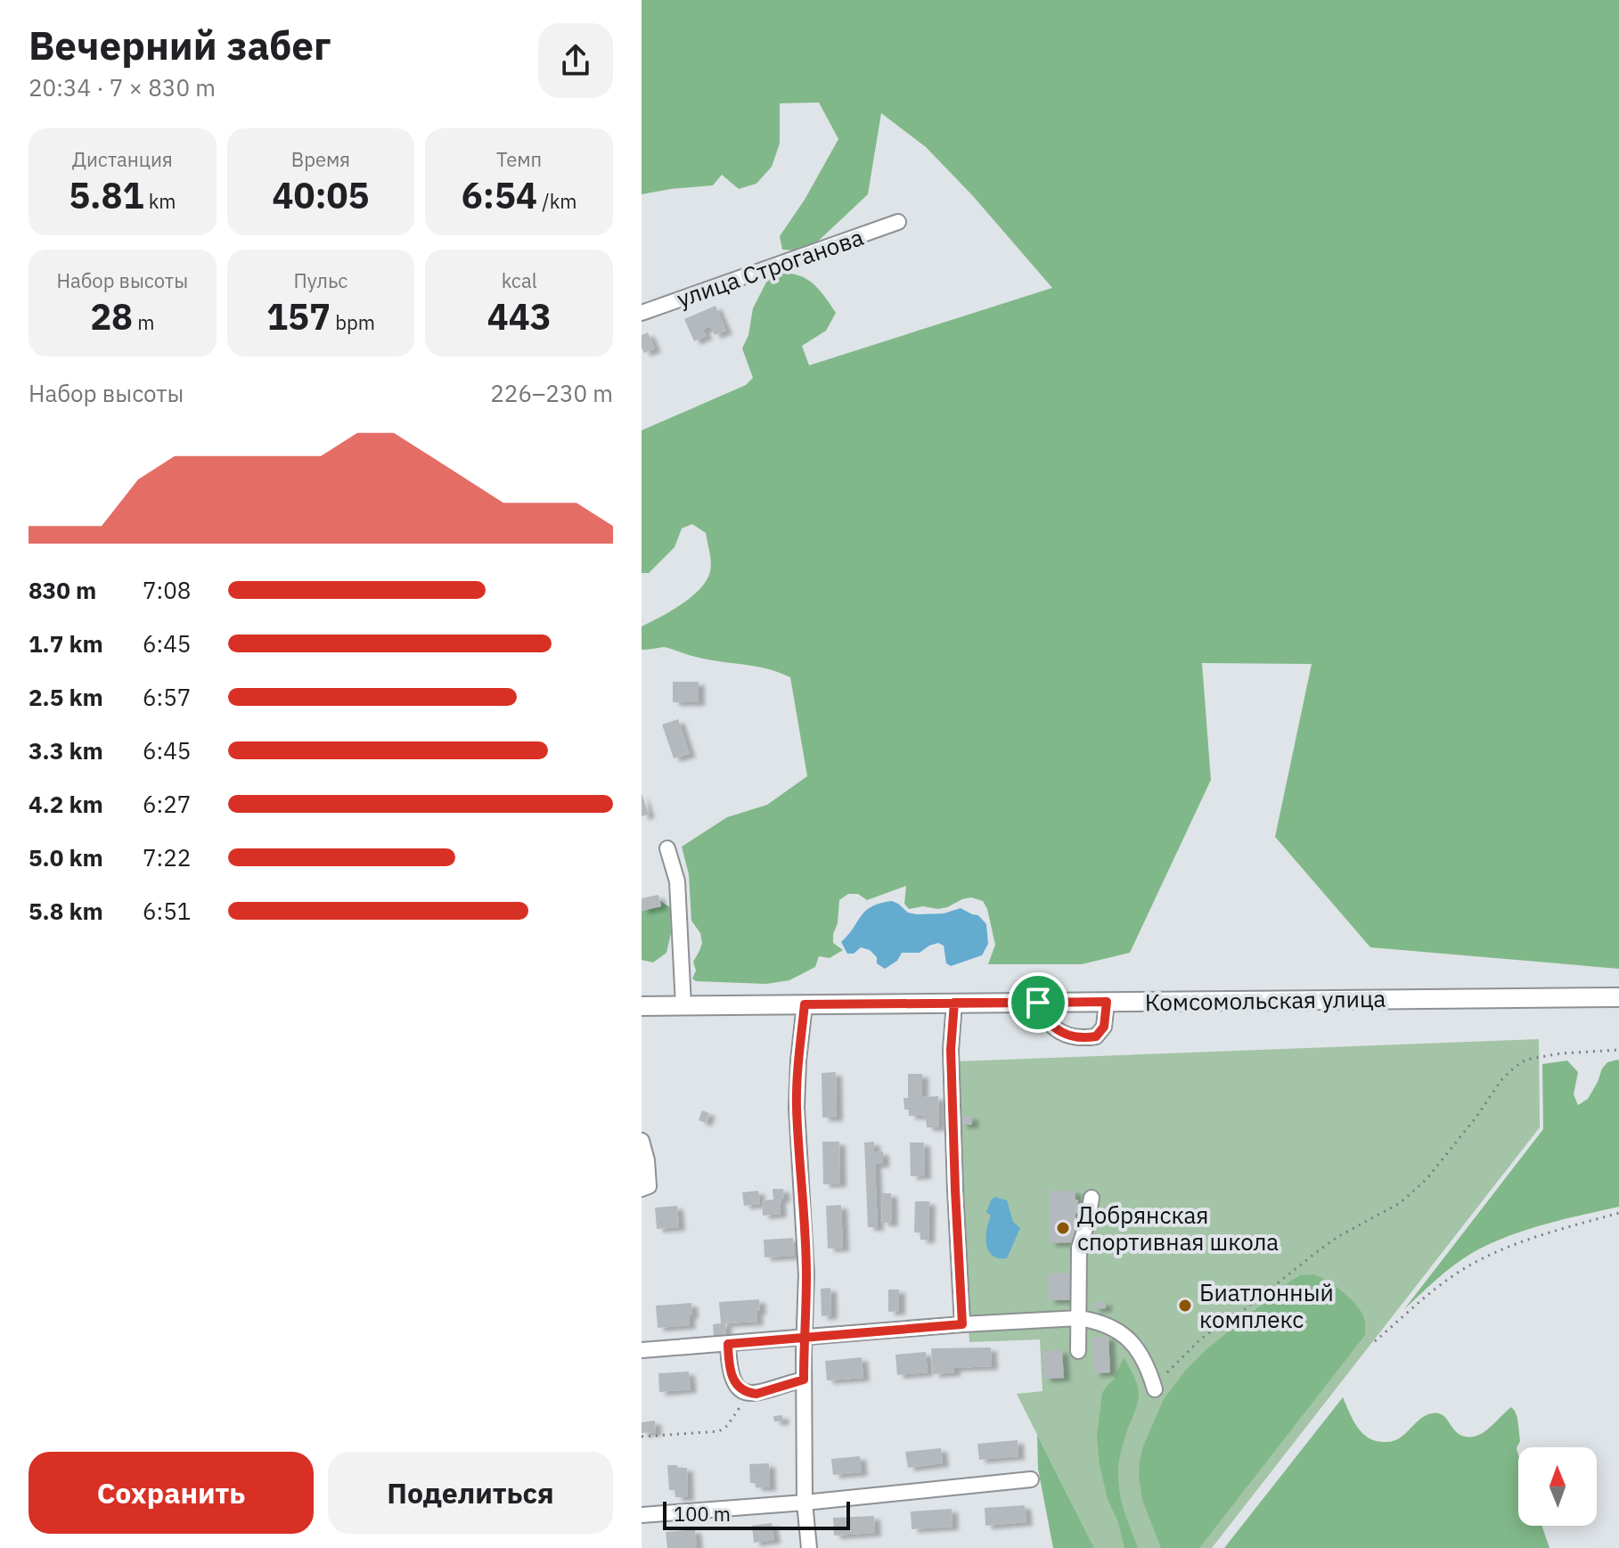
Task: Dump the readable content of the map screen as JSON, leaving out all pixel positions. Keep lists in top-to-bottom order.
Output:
{
  "streets": {
    "main road": ["Комсомольская улица"],
    "street": ["улица Строганова"]
  },
  "places": ["Добрянская спортивная школа", "Биатлонный комплекс"],
  "scale_bar": "100 m",
  "north": "top",
  "page": {
    "heading": ["Вечерний забег", "20:34 · 7 × 830 m"],
    "stats": [
      ["Дистанция", "5.81 km"],
      ["Время", "40:05"],
      ["Темп", "6:54 /km"],
      ["Набор высоты", "28 m"],
      ["Пульс", "157 bpm"],
      ["kcal", "443"]
    ],
    "chart": ["Набор высоты", "226–230 m"],
    "list": [
      {
        "name": "830 m",
        "note": "7:08"
      },
      {
        "name": "1.7 km",
        "note": "6:45"
      },
      {
        "name": "2.5 km",
        "note": "6:57"
      },
      {
        "name": "3.3 km",
        "note": "6:45"
      },
      {
        "name": "4.2 km",
        "note": "6:27"
      },
      {
        "name": "5.0 km",
        "note": "7:22"
      },
      {
        "name": "5.8 km",
        "note": "6:51"
      }
    ],
    "buttons": ["Сохранить", "Поделиться"],
    "scale": "100 m"
  }
}
